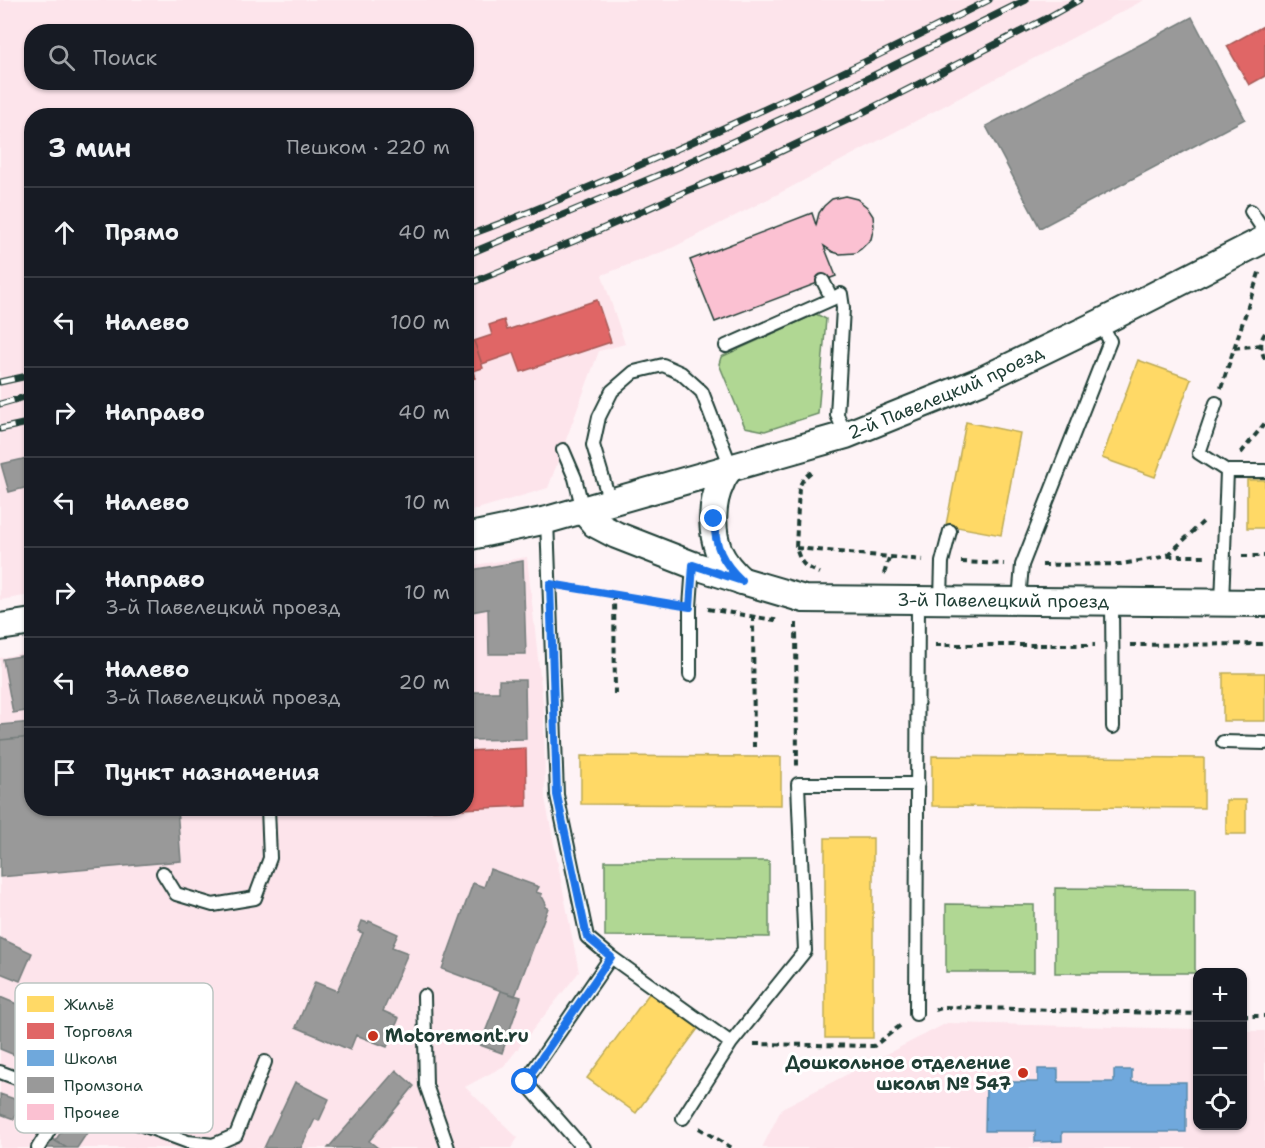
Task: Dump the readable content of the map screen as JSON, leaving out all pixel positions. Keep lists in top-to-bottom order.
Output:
{
  "streets": {
    "street": ["2-й Павелецкий проезд", "3-й Павелецкий проезд"]
  },
  "crossings": [
    ["2-й Павелецкий проезд", "3-й Павелецкий проезд"]
  ],
  "places": ["Motoremont.ru", "Дошкольное отделение школы № 547"],
  "legend": [
    "Жильё",
    "Торговля",
    "Школы",
    "Промзона",
    "Прочее"
  ],
  "page": {
    "search": "Поиск",
    "heading": ["3 мин", "Пешком · 220 m"],
    "list": [
      ["Прямо", "40 m"],
      ["Налево", "100 m"],
      ["Направо", "40 m"],
      ["Налево", "10 m"],
      ["Направо", "3-й Павелецкий проезд", "10 m"],
      ["Налево", "3-й Павелецкий проезд", "20 m"],
      "Пункт назначения"
    ],
    "map_buttons": ["+", "−"]
  }
}
